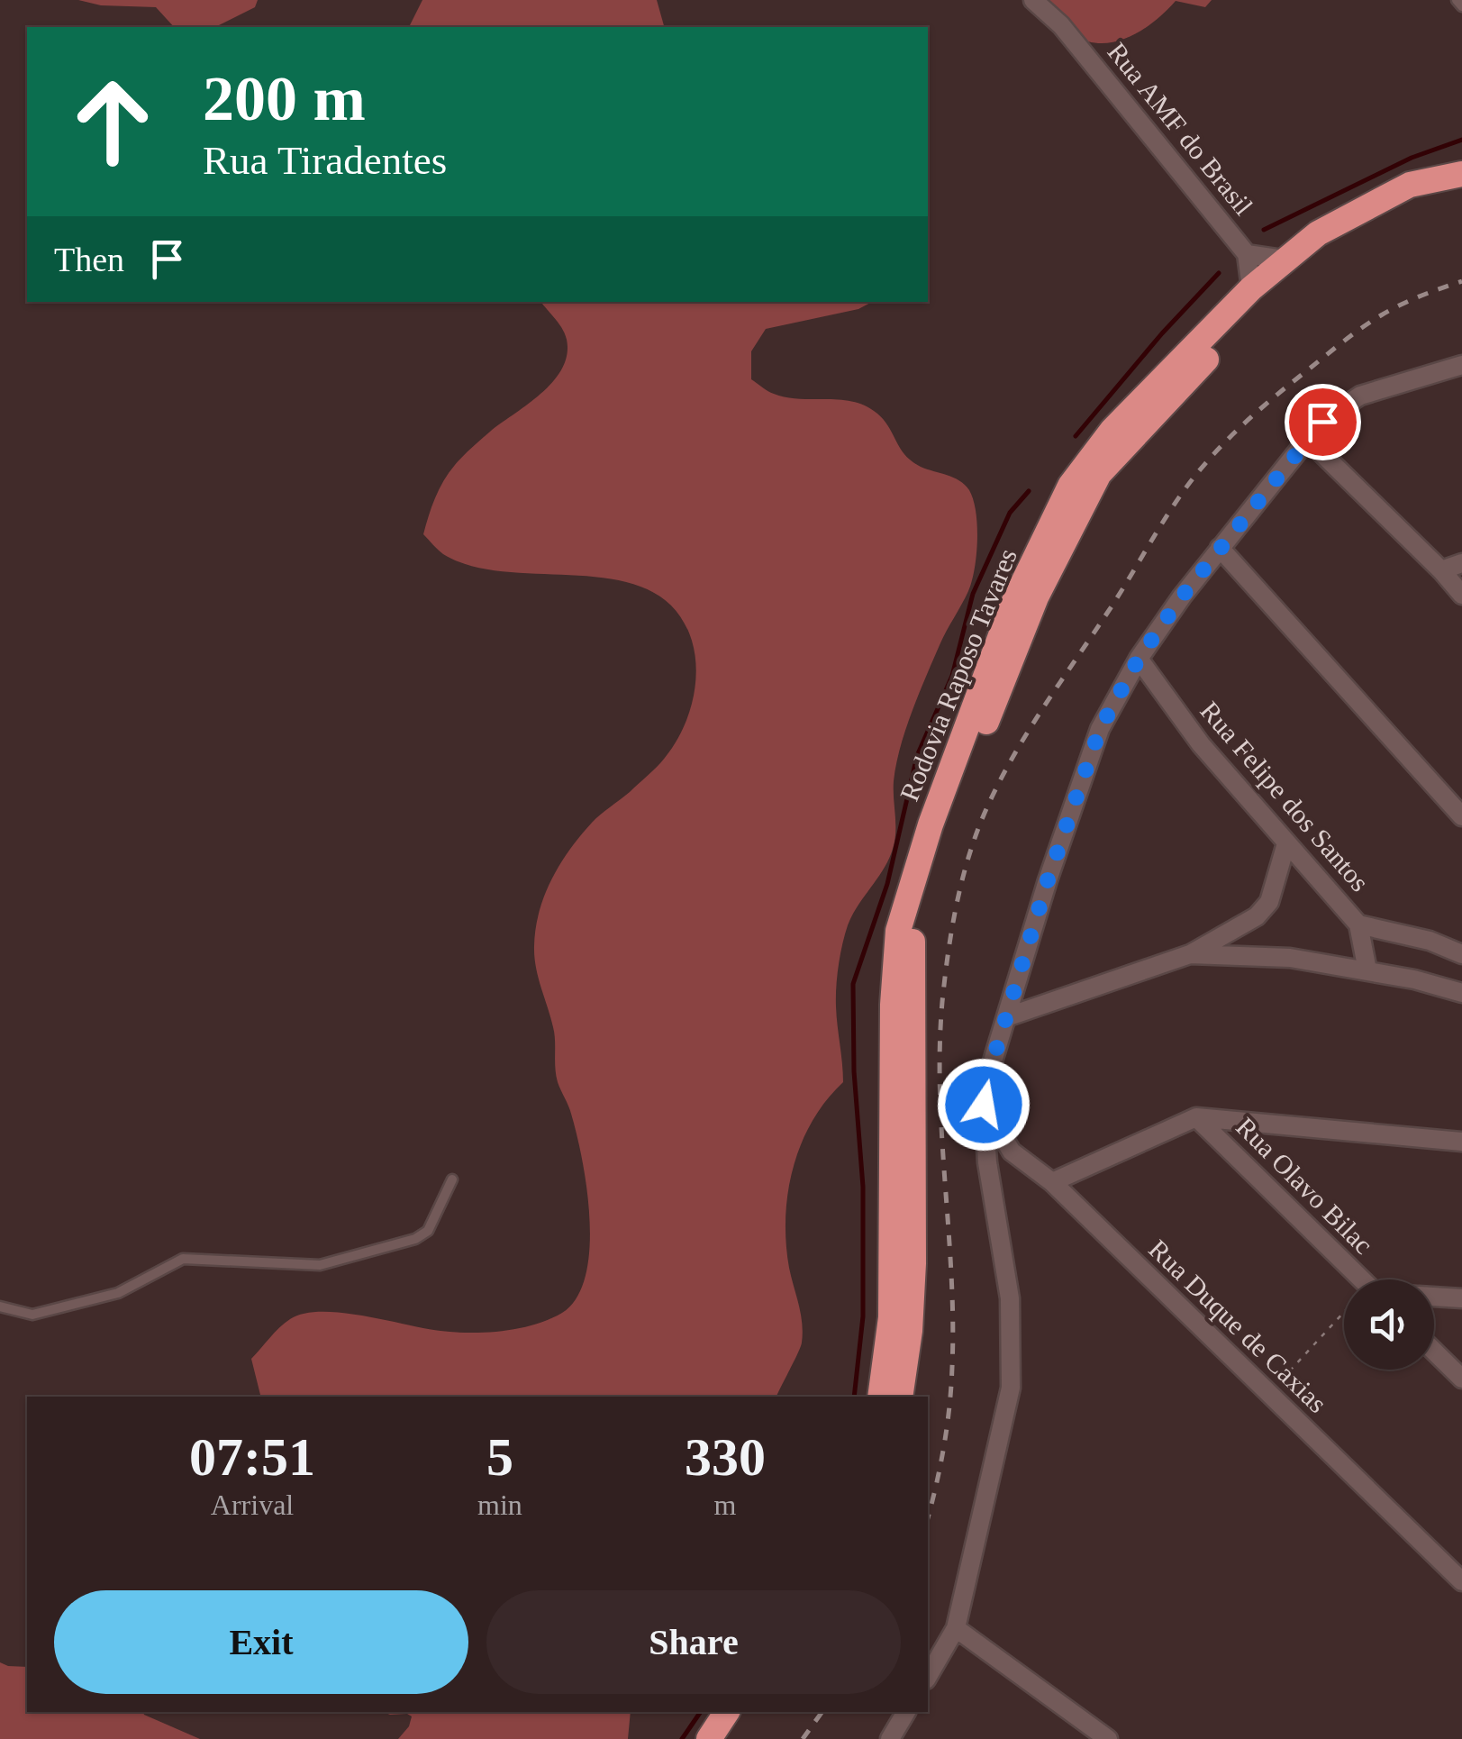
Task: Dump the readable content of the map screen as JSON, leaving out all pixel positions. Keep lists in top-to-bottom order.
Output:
{
  "streets": {
    "highway": ["Rodovia Raposo Tavares"],
    "street": [
      "Rua AMF do Brasil",
      "Rua Felipe dos Santos",
      "Rua Olavo Bilac",
      "Rua Duque de Caxias"
    ]
  },
  "crossings": [
    ["Rua AMF do Brasil", "Rodovia Raposo Tavares"]
  ],
  "page": {
    "turn": ["200 m", "Rua Tiradentes"],
    "then": "Then",
    "eta": [
      "07:51",
      "Arrival",
      "5",
      "min",
      "330",
      "m"
    ],
    "buttons": ["Exit", "Share"]
  }
}
